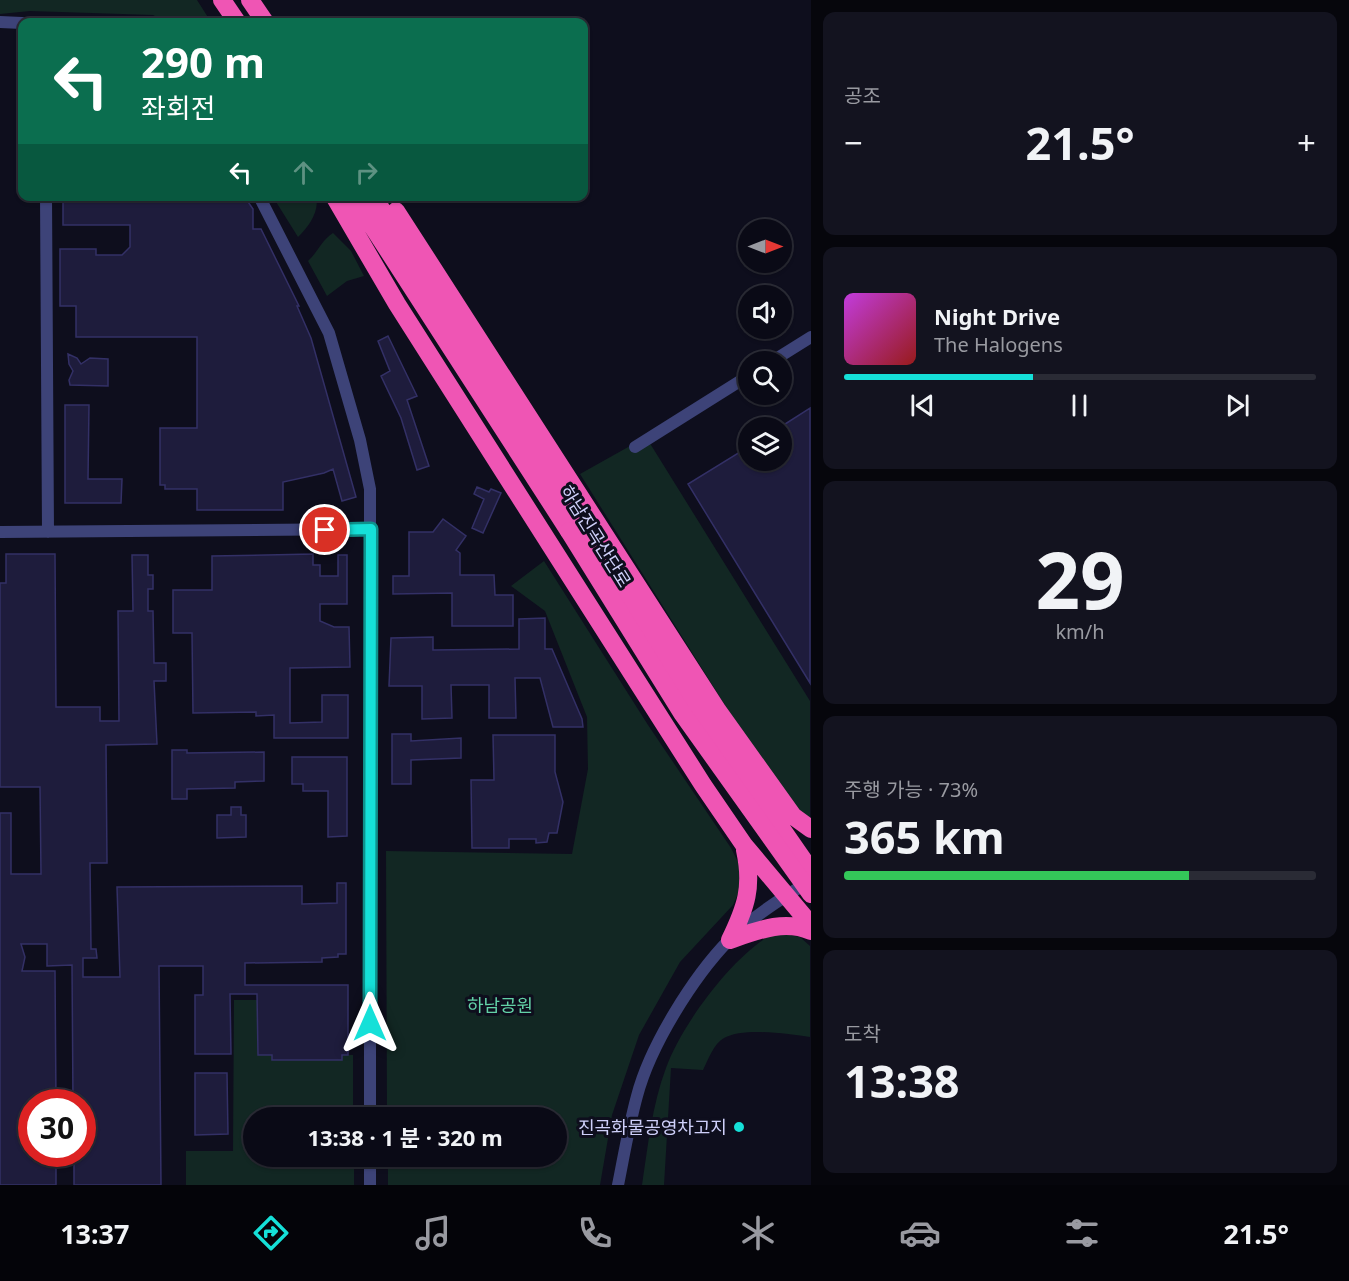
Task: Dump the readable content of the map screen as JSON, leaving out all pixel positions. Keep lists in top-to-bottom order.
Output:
{
  "streets": {
    "highway": ["하남진곡산단로"]
  },
  "parks": ["하남공원"],
  "places": ["진곡화물공영차고지"],
  "north": "right",
  "page": {
    "tile": [
      "공조",
      ["29", "km/h"],
      ["주행 가능 · 73%", "365 km"],
      ["도착", "13:38"]
    ],
    "turn": ["290 m", "좌회전"],
    "heat": ["−", "21.5°", "+"],
    "song": ["Night Drive", "The Halogens"],
    "limit": "30",
    "trip": "13:38 · 1 분 · 320 m",
    "tabs": ["13:37", "21.5°"]
  }
}
